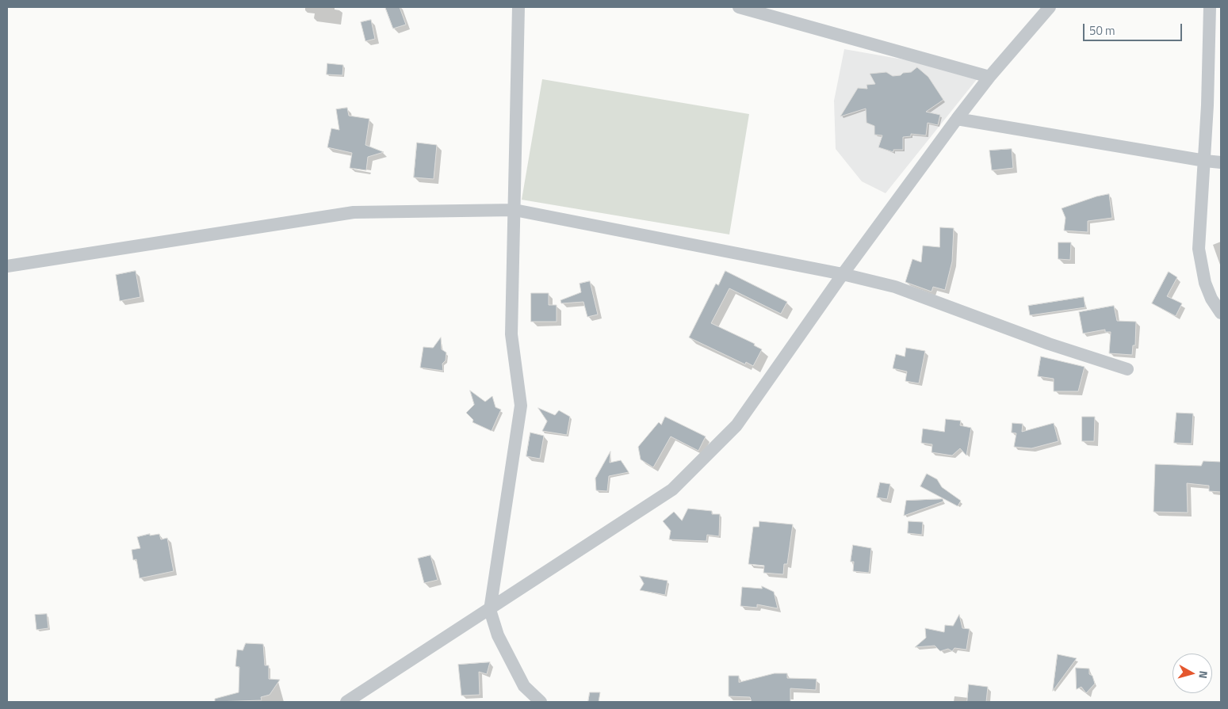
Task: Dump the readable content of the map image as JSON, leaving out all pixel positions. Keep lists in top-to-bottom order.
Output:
{
  "scale_bar": "50 m",
  "north": "right"
}
